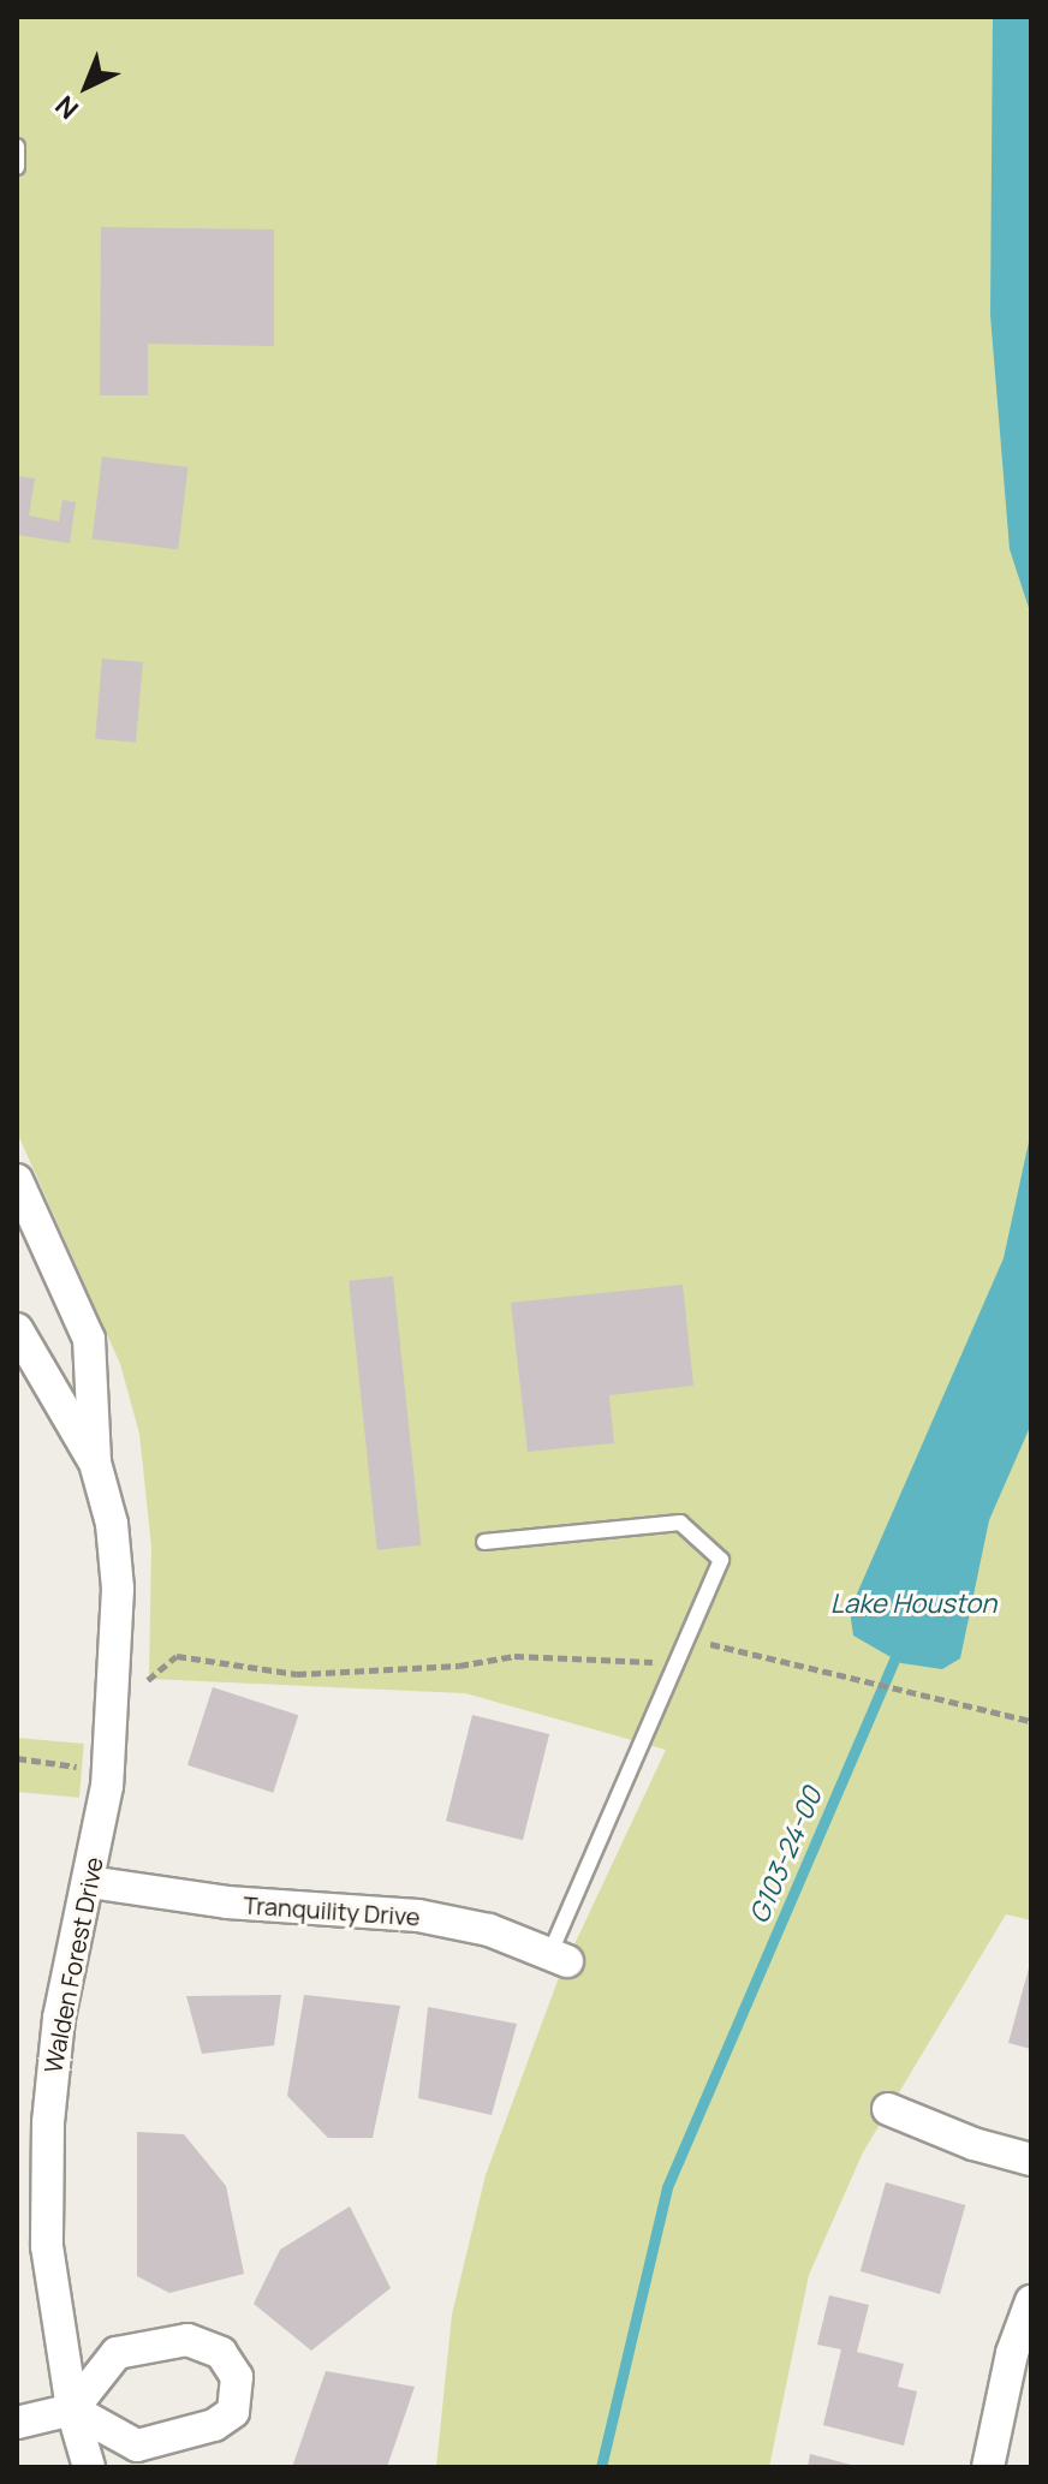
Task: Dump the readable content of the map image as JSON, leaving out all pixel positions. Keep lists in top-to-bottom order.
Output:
{
  "streets": {
    "street": ["Tranquility Drive", "Walden Forest Drive"]
  },
  "crossings": [
    ["Tranquility Drive", "Walden Forest Drive"]
  ],
  "water": ["Lake Houston", "G103-24-00"],
  "north": "bottom left"
}
